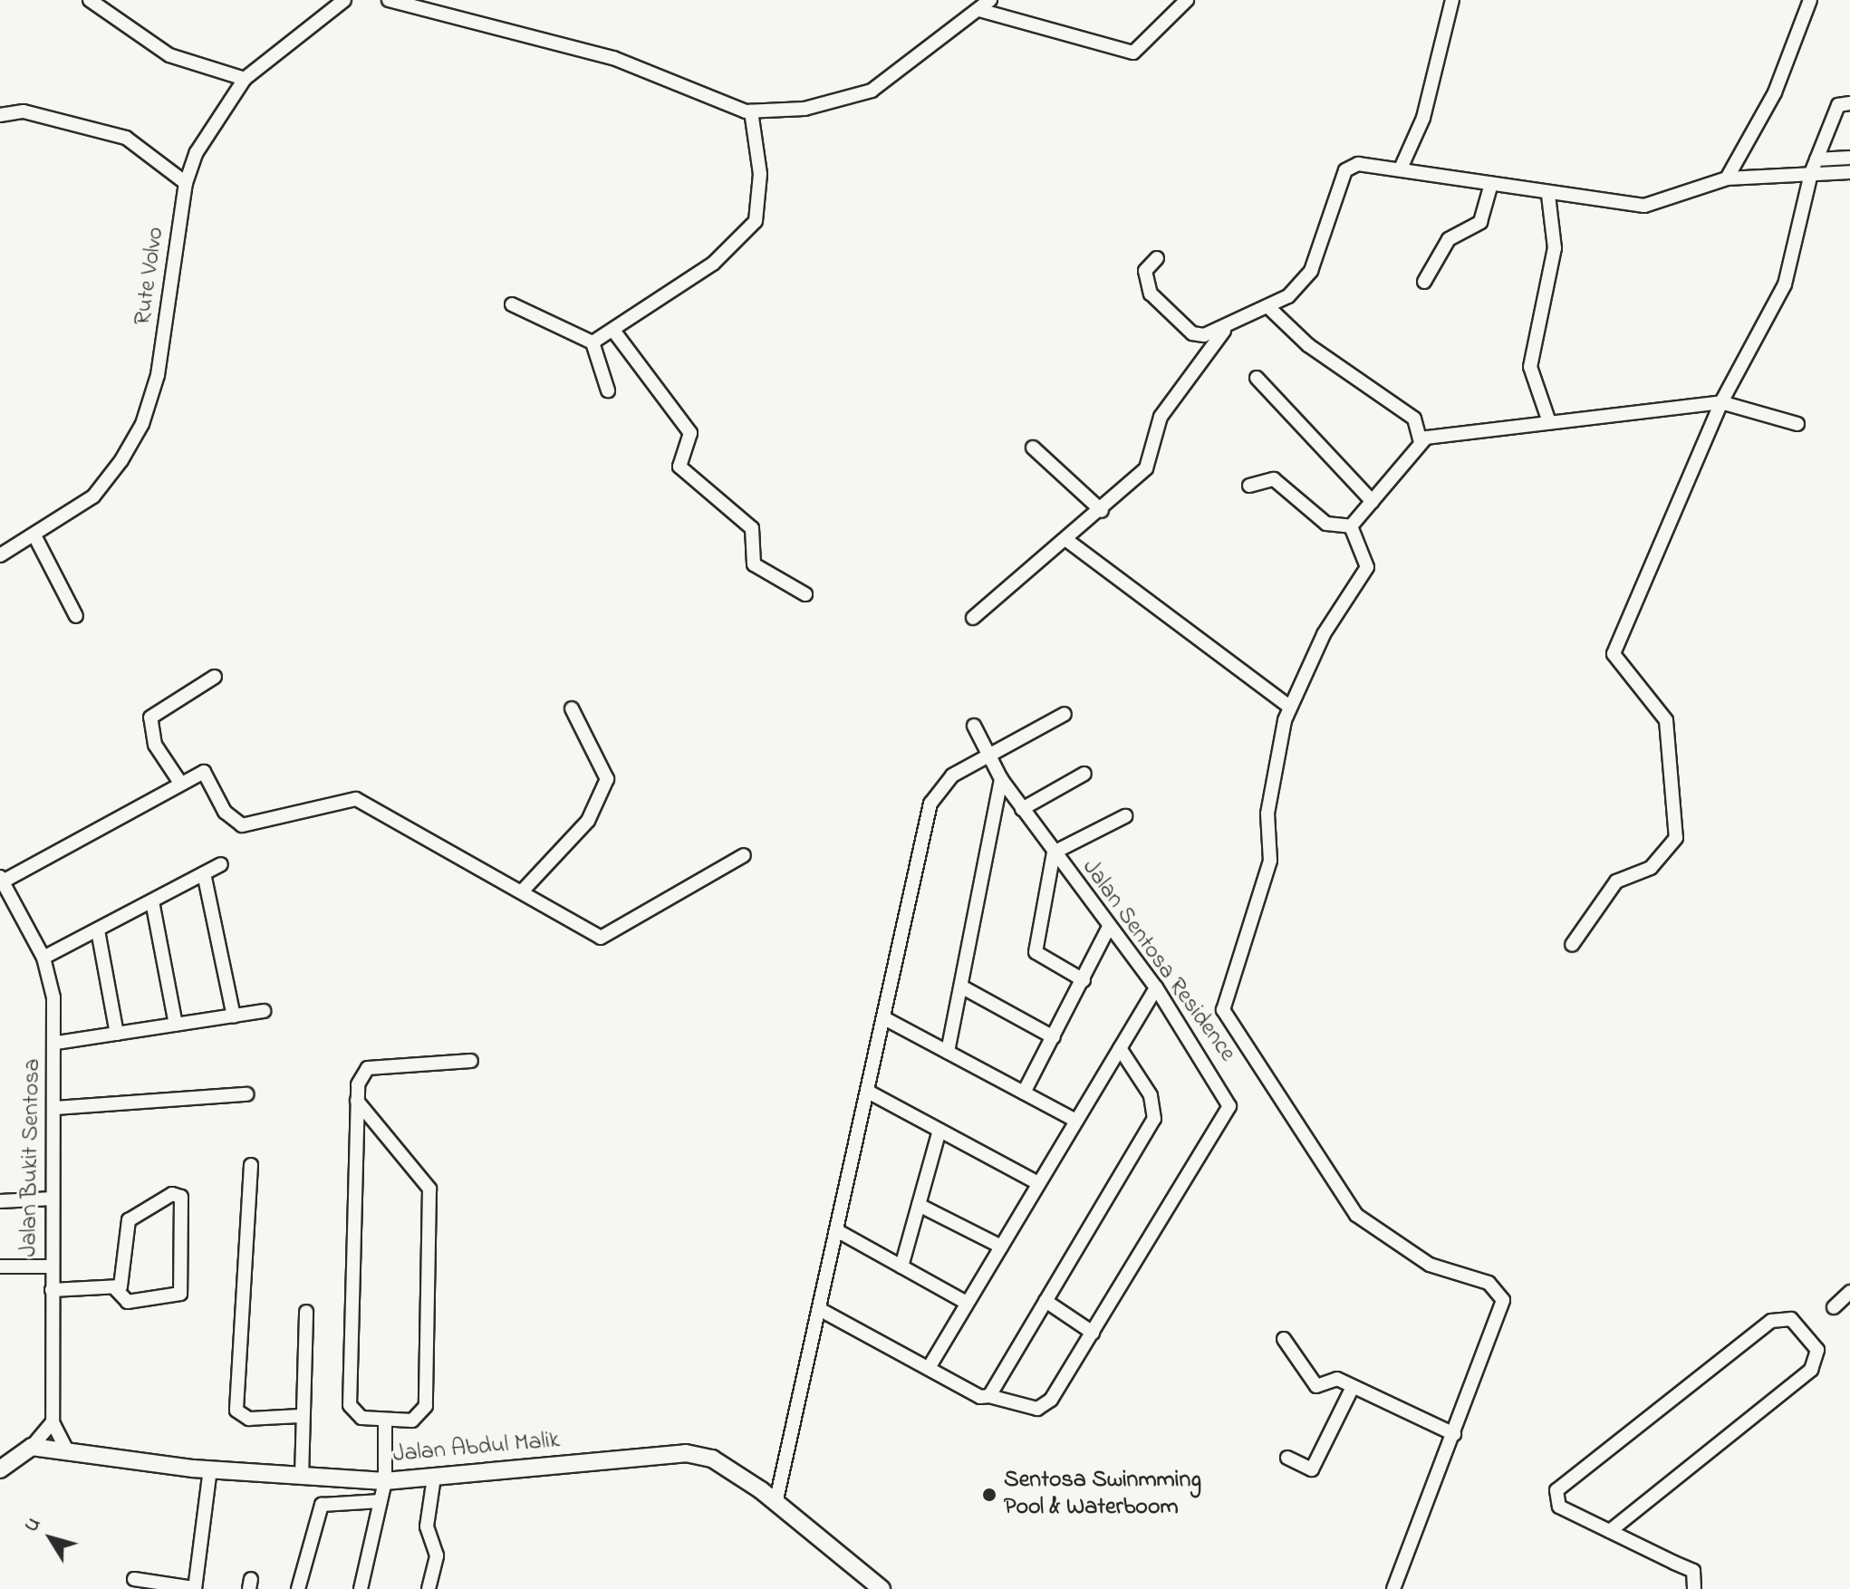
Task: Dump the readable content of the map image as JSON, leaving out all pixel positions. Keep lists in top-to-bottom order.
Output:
{
  "streets": {
    "street": [
      "Rute Volvo",
      "Jalan Sentosa Residence",
      "Jalan Bukit Sentosa",
      "Jalan Abdul Malik"
    ]
  },
  "crossings": [
    ["Jalan Bukit Sentosa", "Jalan Abdul Malik"]
  ],
  "places": ["Sentosa Swinmming Pool & Waterboom"],
  "north": "top left"
}
